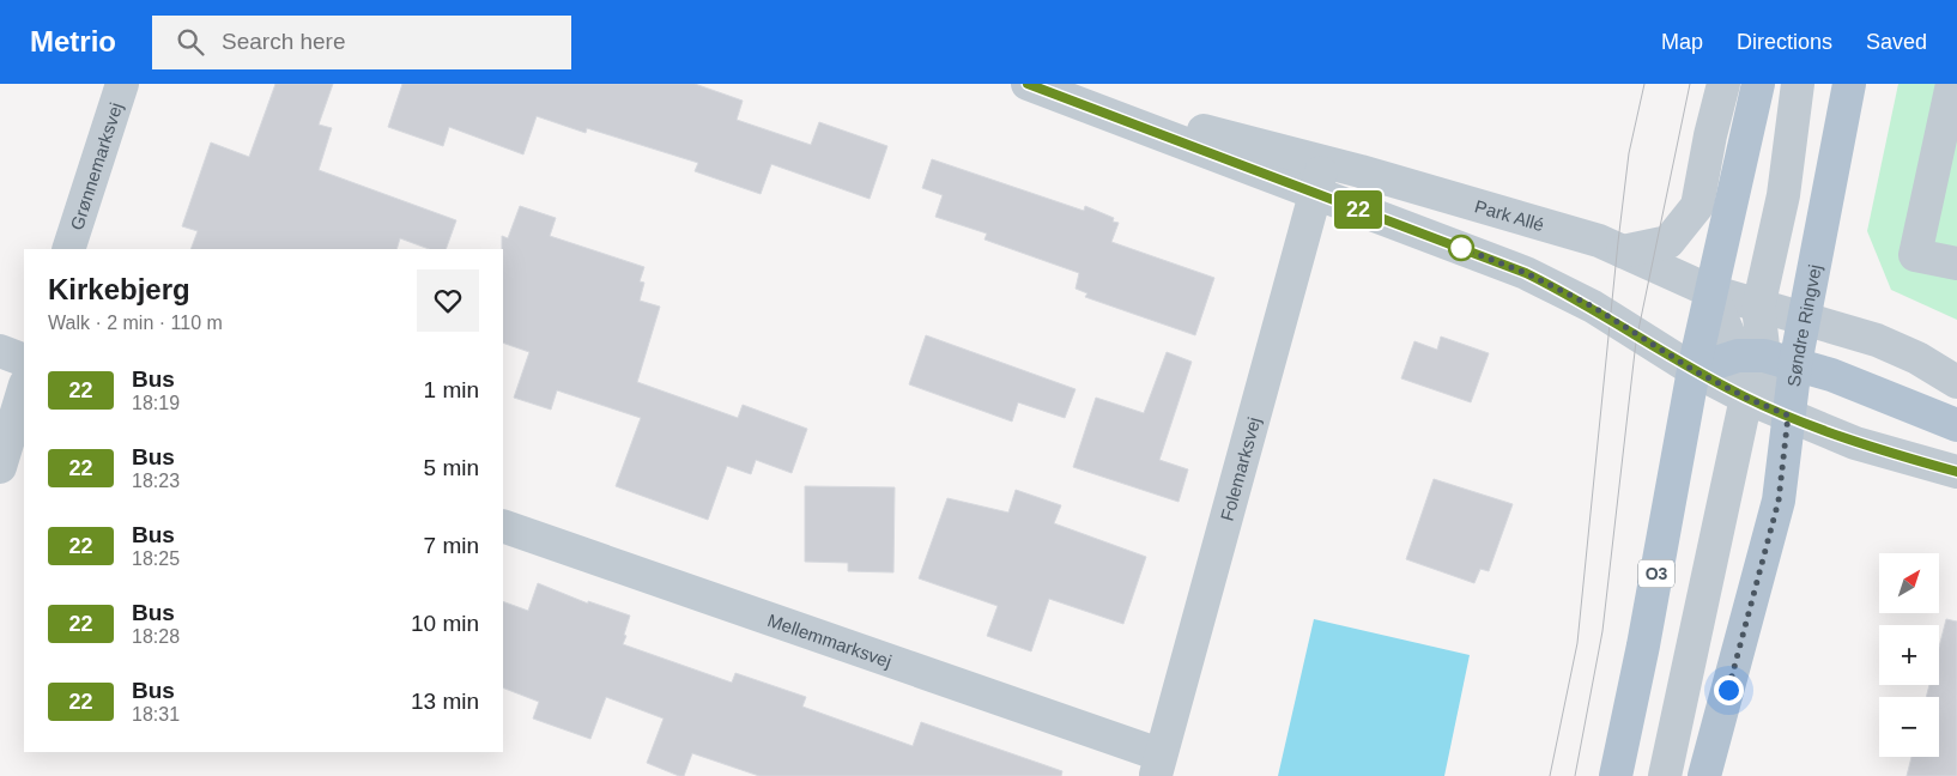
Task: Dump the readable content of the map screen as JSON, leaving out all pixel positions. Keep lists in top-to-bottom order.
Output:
{
  "streets": {
    "main road": ["Søndre Ringvej", "O3"],
    "street": [
      "Grønnemarksvej",
      "Park Allé",
      "Folemarksvej",
      "Mellemmarksvej"
    ]
  },
  "crossings": [
    ["Park Allé", "Søndre Ringvej"],
    ["Park Allé", "Folemarksvej"],
    ["Park Allé", "O3"],
    ["Folemarksvej", "Mellemmarksvej"]
  ],
  "lines": ["bus line 22"],
  "north": "top right",
  "page": {
    "header": "Metrio",
    "search": "Search here",
    "nav": ["Map", "Directions", "Saved"],
    "on_map": "22",
    "heading": ["Kirkebjerg", "Walk · 2 min · 110 m"],
    "list": [
      {
        "mark": "22",
        "name": "Bus",
        "note": "18:19",
        "value": "1 min"
      },
      {
        "mark": "22",
        "name": "Bus",
        "note": "18:23",
        "value": "5 min"
      },
      {
        "mark": "22",
        "name": "Bus",
        "note": "18:25",
        "value": "7 min"
      },
      {
        "mark": "22",
        "name": "Bus",
        "note": "18:28",
        "value": "10 min"
      },
      {
        "mark": "22",
        "name": "Bus",
        "note": "18:31",
        "value": "13 min"
      }
    ],
    "map_buttons": ["+", "−"]
  }
}
